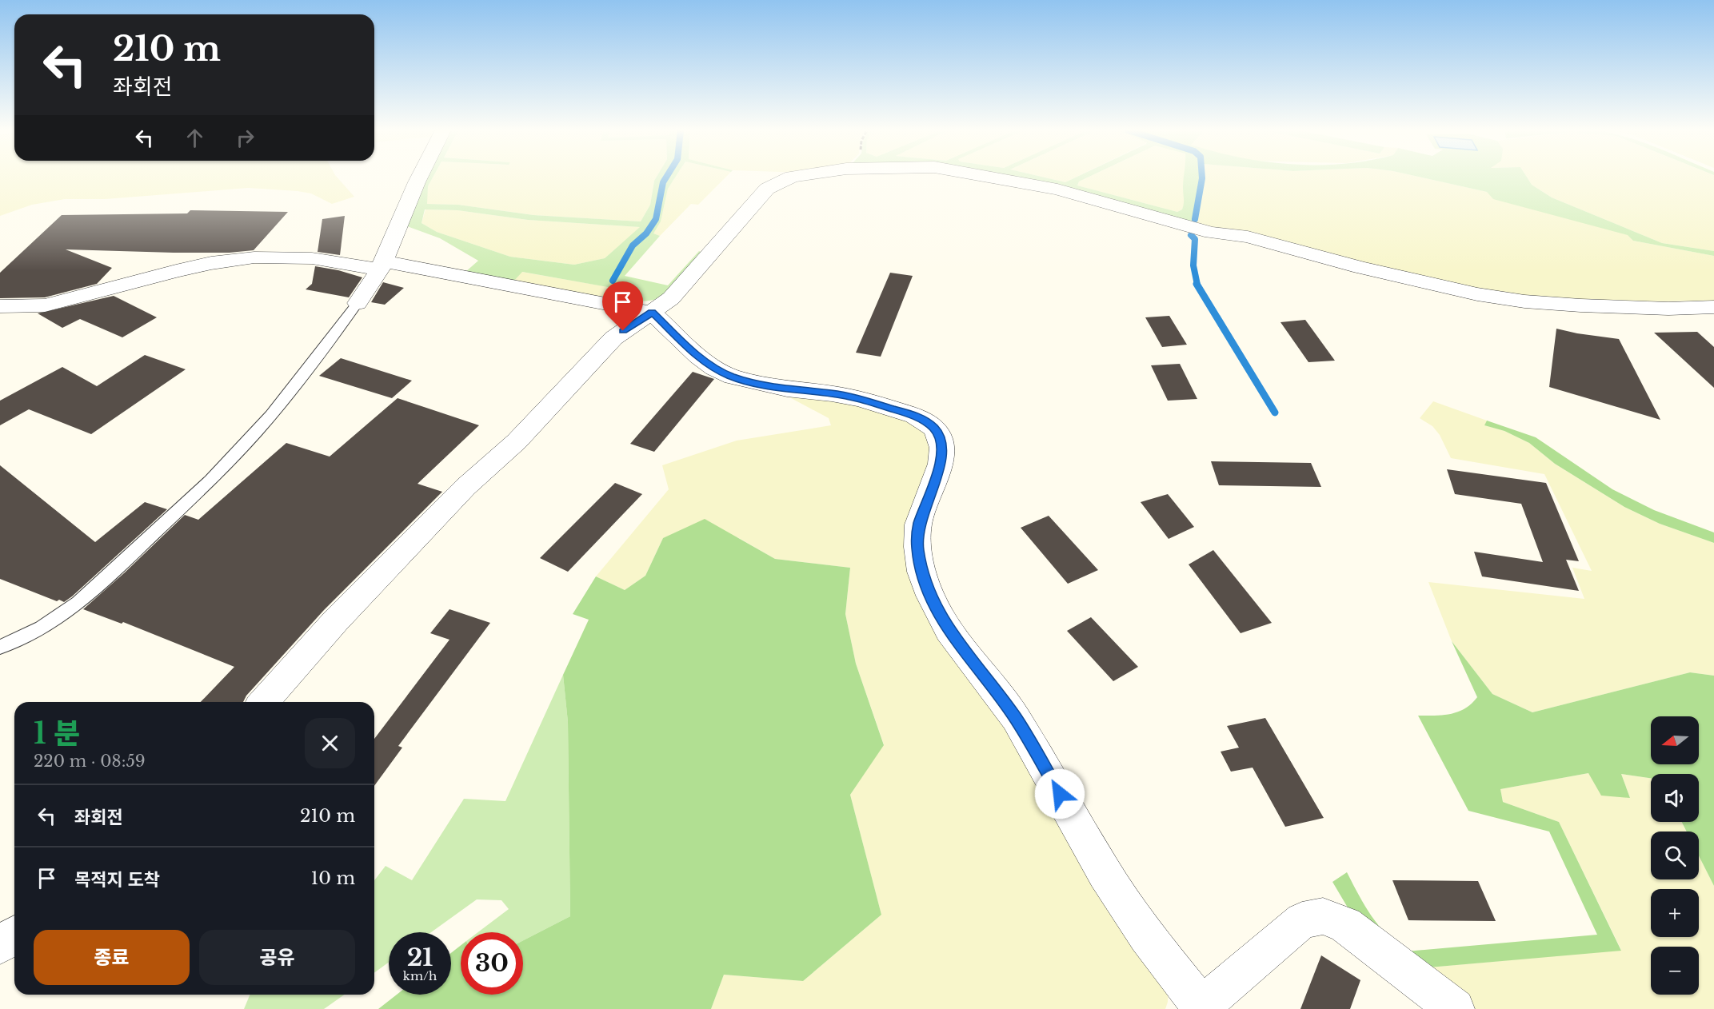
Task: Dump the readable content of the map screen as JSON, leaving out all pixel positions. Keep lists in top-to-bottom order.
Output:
{
  "north": "left",
  "page": {
    "turn": ["210 m", "좌회전"],
    "heading": ["1 분", "220 m · 08:59"],
    "map_buttons": ["+", "−"],
    "list": [
      {
        "name": "좌회전",
        "value": "210 m"
      },
      {
        "name": "목적지 도착",
        "value": "10 m"
      }
    ],
    "buttons": ["종료", "공유"],
    "speed": "21 km/h",
    "limit": "30"
  }
}
